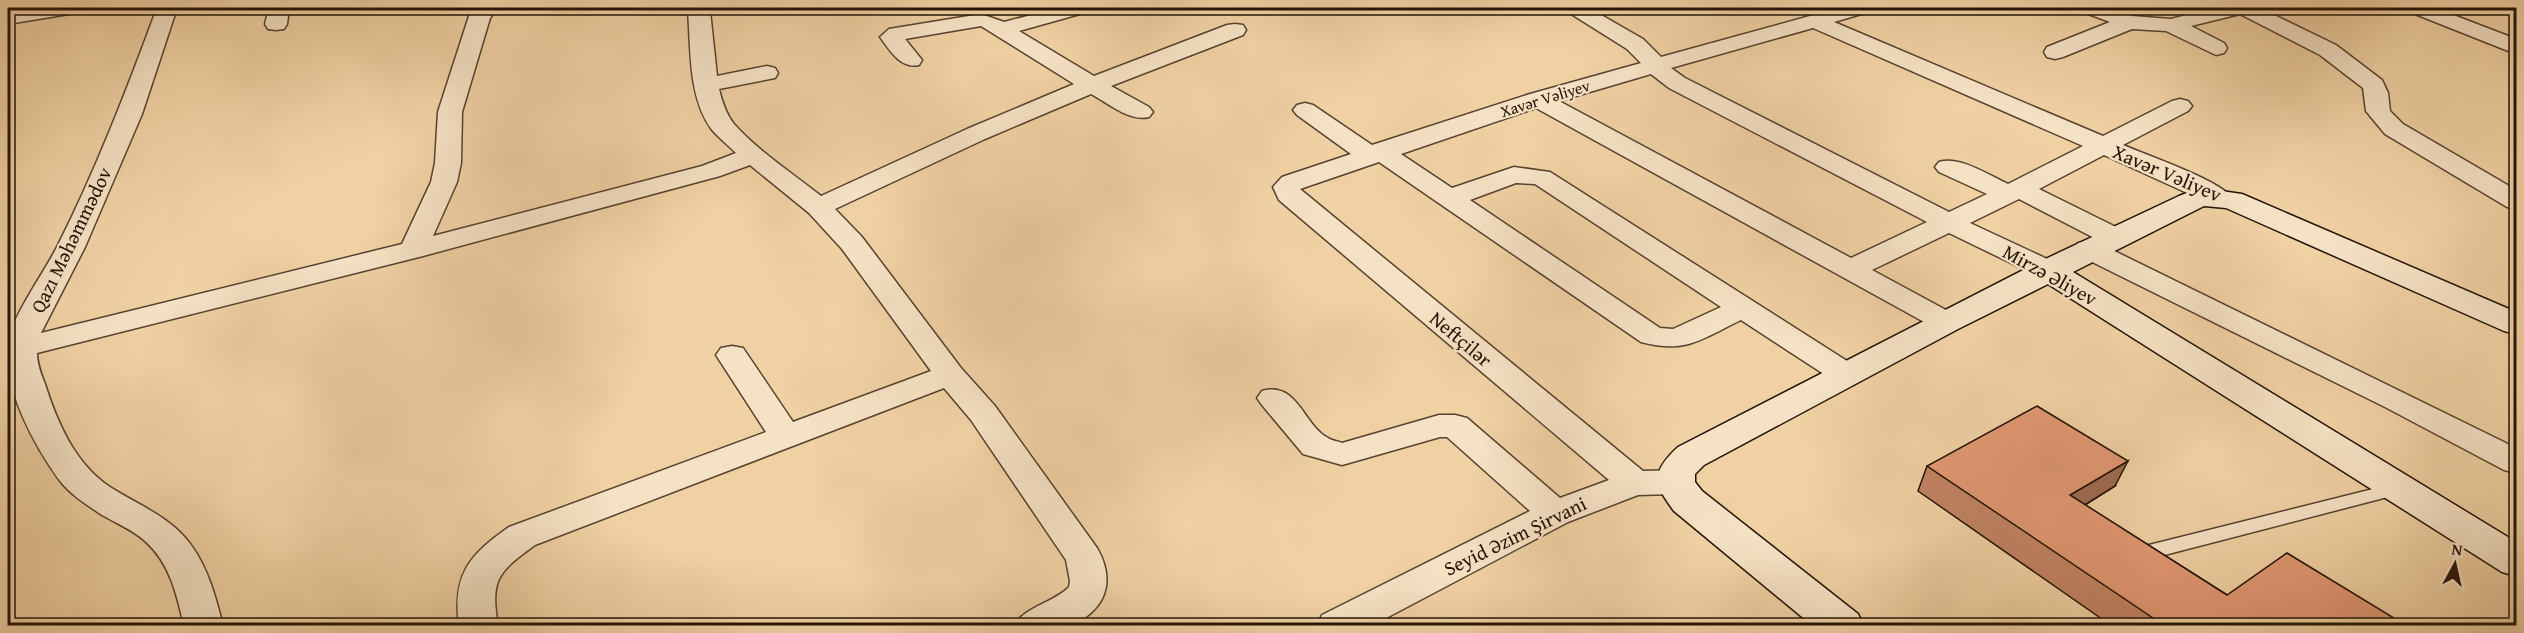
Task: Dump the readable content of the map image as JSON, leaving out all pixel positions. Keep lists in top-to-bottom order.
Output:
{
  "streets": {
    "street": [
      "Xavər Vəliyev",
      "Qazı Məhəmmədov",
      "Mirzə Əliyev",
      "Neftçilər",
      "Seyid Əzim Şirvani"
    ]
  },
  "crossings": [
    ["Xavər Vəliyev", "Mirzə Əliyev"],
    ["Xavər Vəliyev", "Neftçilər"],
    ["Neftçilər", "Seyid Əzim Şirvani"]
  ],
  "north": "top"
}
